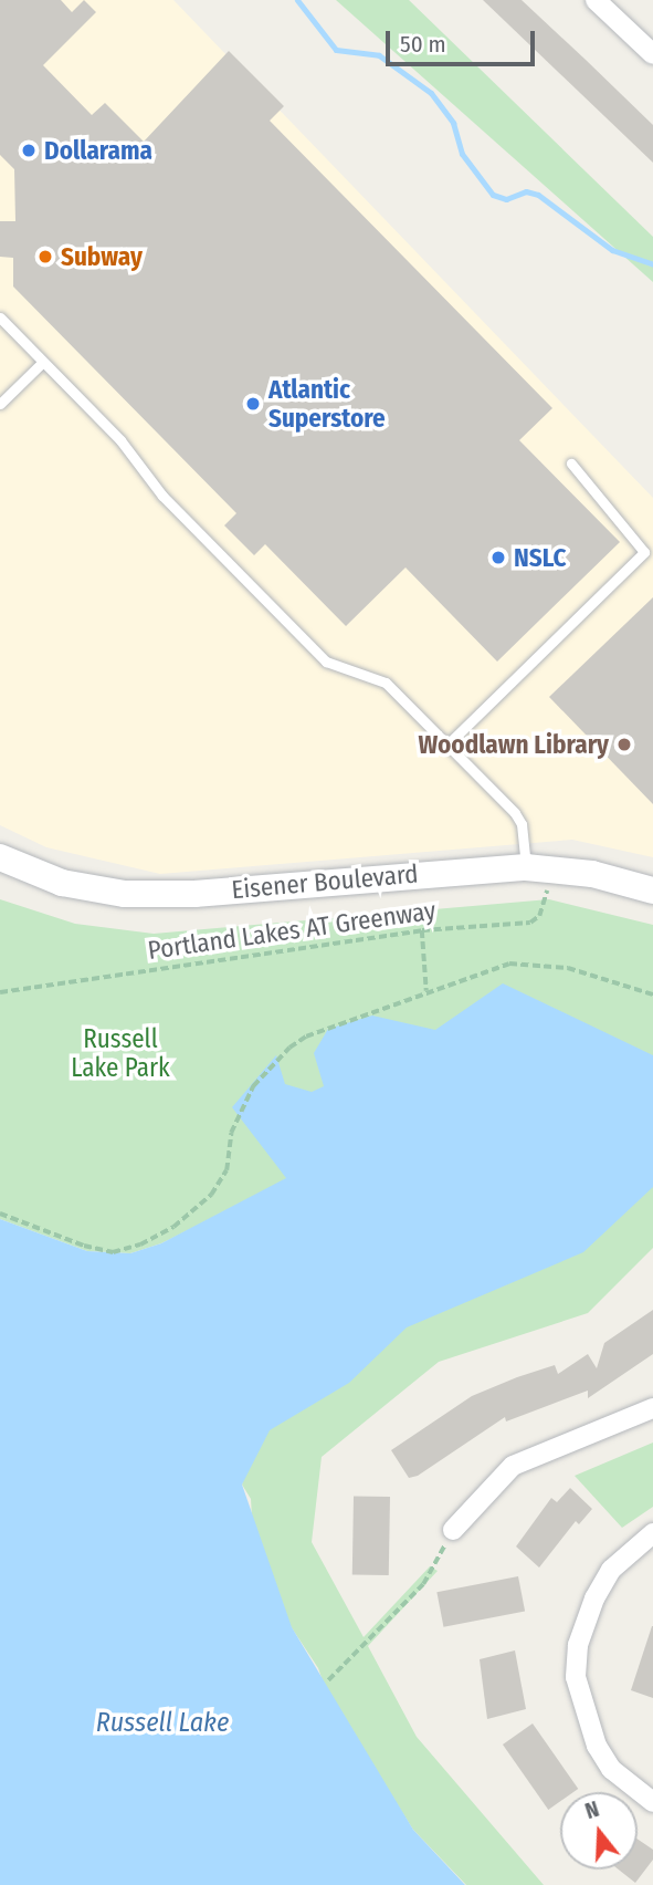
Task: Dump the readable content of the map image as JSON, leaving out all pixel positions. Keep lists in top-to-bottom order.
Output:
{
  "streets": {
    "street": ["Eisener Boulevard"],
    "path": ["Portland Lakes AT Greenway"]
  },
  "crossings": [
    ["Eisener Boulevard", "Portland Lakes AT Greenway"]
  ],
  "water": ["Russell Lake"],
  "parks": ["Russell Lake Park"],
  "places": [
    "Dollarama",
    "Subway",
    "Atlantic Superstore",
    "NSLC",
    "Woodlawn Library"
  ],
  "scale_bar": "50 m",
  "north": "top"
}
